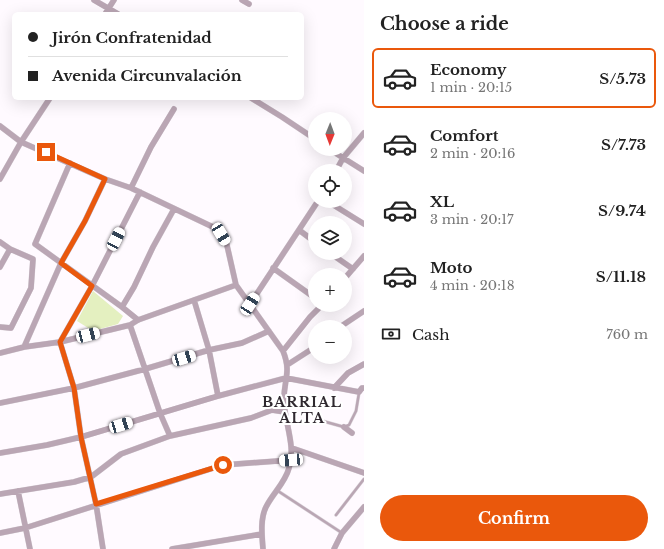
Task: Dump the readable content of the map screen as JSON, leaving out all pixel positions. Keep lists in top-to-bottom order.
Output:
{
  "districts": ["BARRIAL ALTA"],
  "north": "bottom",
  "page": {
    "heading": "Choose a ride",
    "banner": ["Jirón Confratenidad", "Avenida Circunvalación"],
    "list": [
      {
        "name": "Economy",
        "note": "1 min · 20:15",
        "value": "S/5.73"
      },
      {
        "name": "Comfort",
        "note": "2 min · 20:16",
        "value": "S/7.73"
      },
      {
        "name": "XL",
        "note": "3 min · 20:17",
        "value": "S/9.74"
      },
      {
        "name": "Moto",
        "note": "4 min · 20:18",
        "value": "S/11.18"
      }
    ],
    "map_buttons": ["+", "−"],
    "pay": ["Cash", "760 m"],
    "buttons": "Confirm"
  }
}
